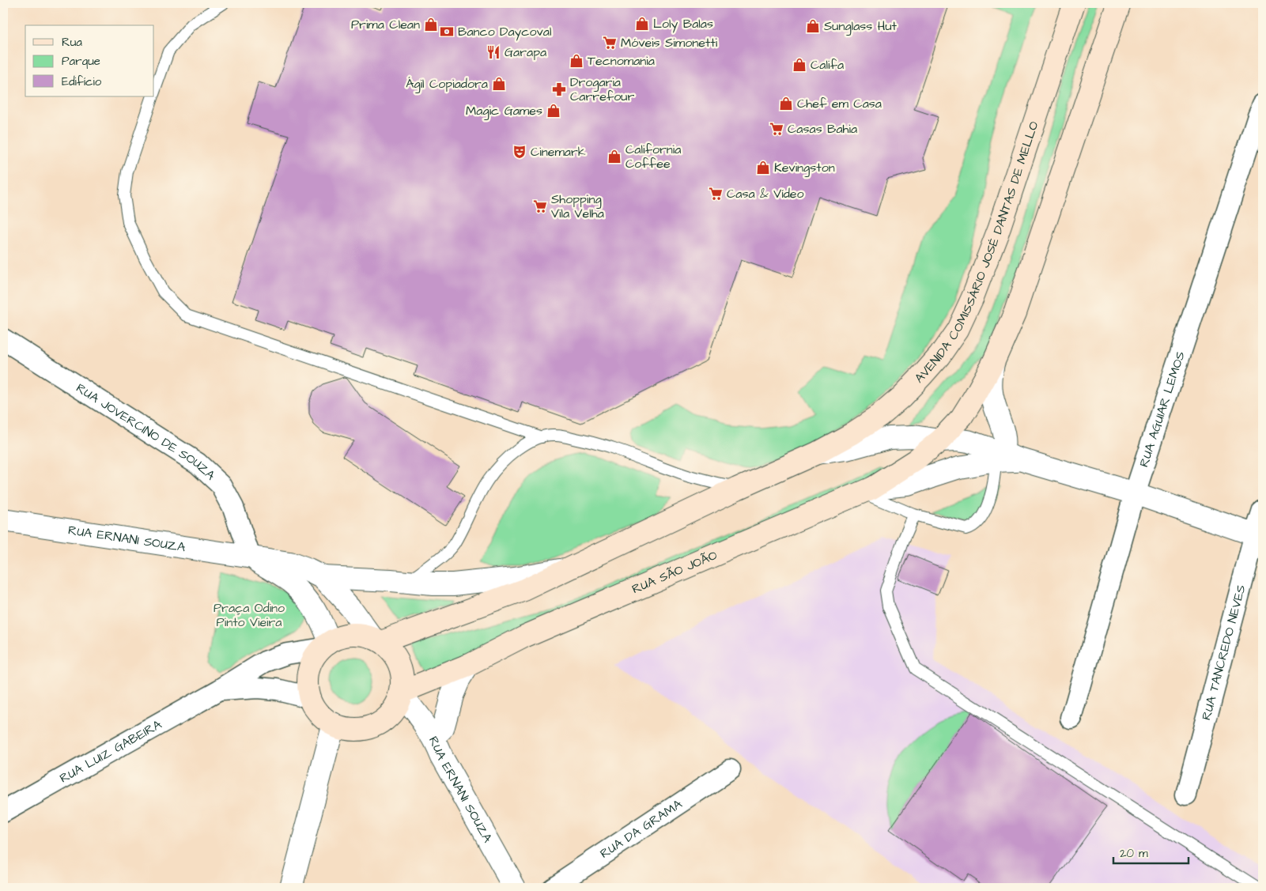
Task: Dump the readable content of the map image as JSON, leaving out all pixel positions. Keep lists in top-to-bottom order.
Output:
{
  "streets": {
    "main road": ["AVENIDA COMISSÁRIO JOSÉ DANTAS DE MELLO", "RUA SÃO JOÃO"],
    "street": [
      "RUA AGUIAR LEMOS",
      "RUA JOVERCINO DE SOUZA",
      "RUA ERNANI SOUZA",
      "RUA TANCREDO NEVES",
      "RUA LUIZ GABEIRA",
      "RUA DA GRAMA"
    ]
  },
  "crossings": [
    ["RUA JOVERCINO DE SOUZA", "RUA ERNANI SOUZA"],
    ["RUA ERNANI SOUZA", "RUA SÃO JOÃO"],
    ["RUA ERNANI SOUZA", "RUA LUIZ GABEIRA"],
    ["RUA SÃO JOÃO", "RUA LUIZ GABEIRA"]
  ],
  "parks": ["Praça Odino Pinto Vieira"],
  "places": {
    "shop": [
      "Loly Balas",
      "Prima Clean",
      "Sunglass Hut",
      "Tecnomania",
      "Califa",
      "Ágil Copiadora",
      "Chef em Casa",
      "Magic Games",
      "California Coffee",
      "Kevingston"
    ],
    "bank": ["Banco Daycoval"],
    "supermarket": [
      "Móveis Simonetti",
      "Casas Bahia",
      "Casa & Vídeo",
      "Shopping Vila Velha"
    ],
    "restaurant": ["Garapa"],
    "pharmacy": ["Drogaria Carrefour"],
    "theatre": ["Cinemark"]
  },
  "legend": ["Rua", "Parque", "Edifício"],
  "scale_bar": "20 m"
}
